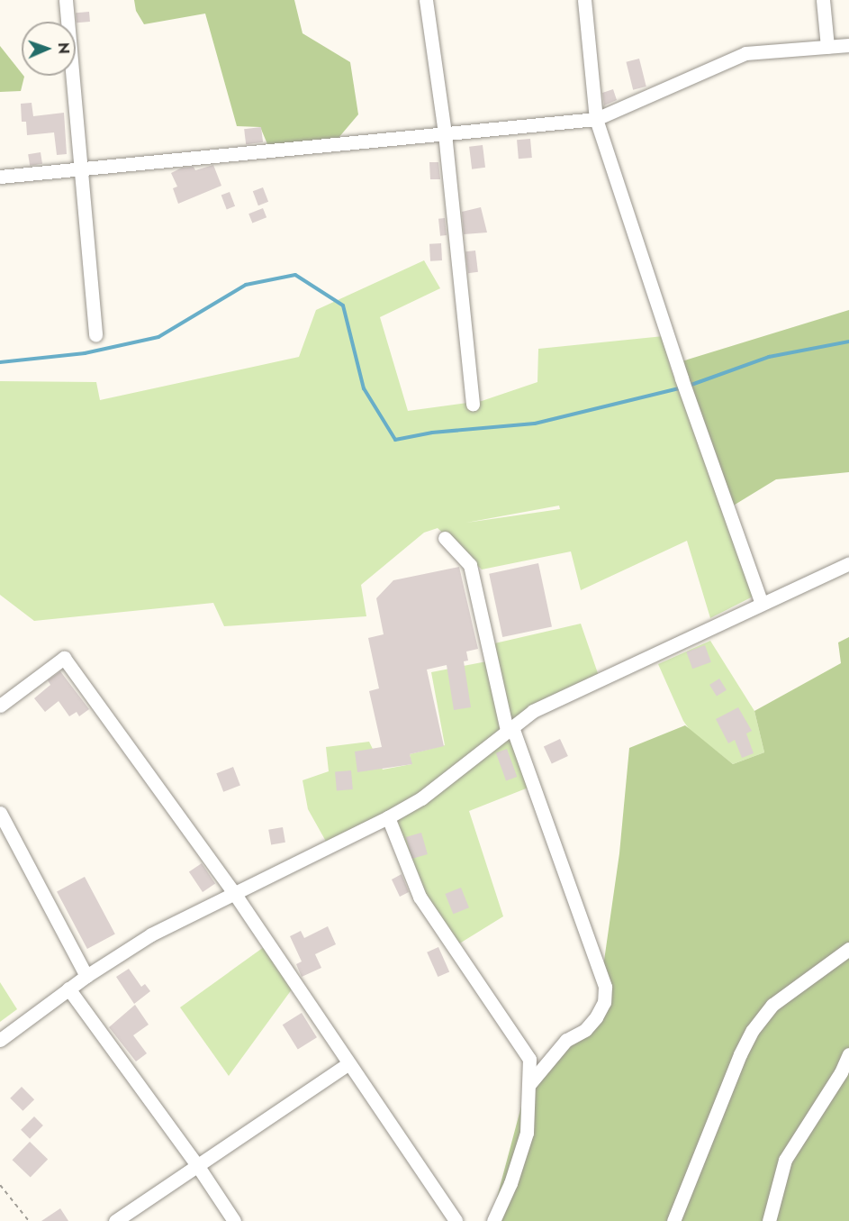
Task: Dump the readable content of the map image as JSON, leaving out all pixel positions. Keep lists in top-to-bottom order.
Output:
{
  "north": "right"
}
